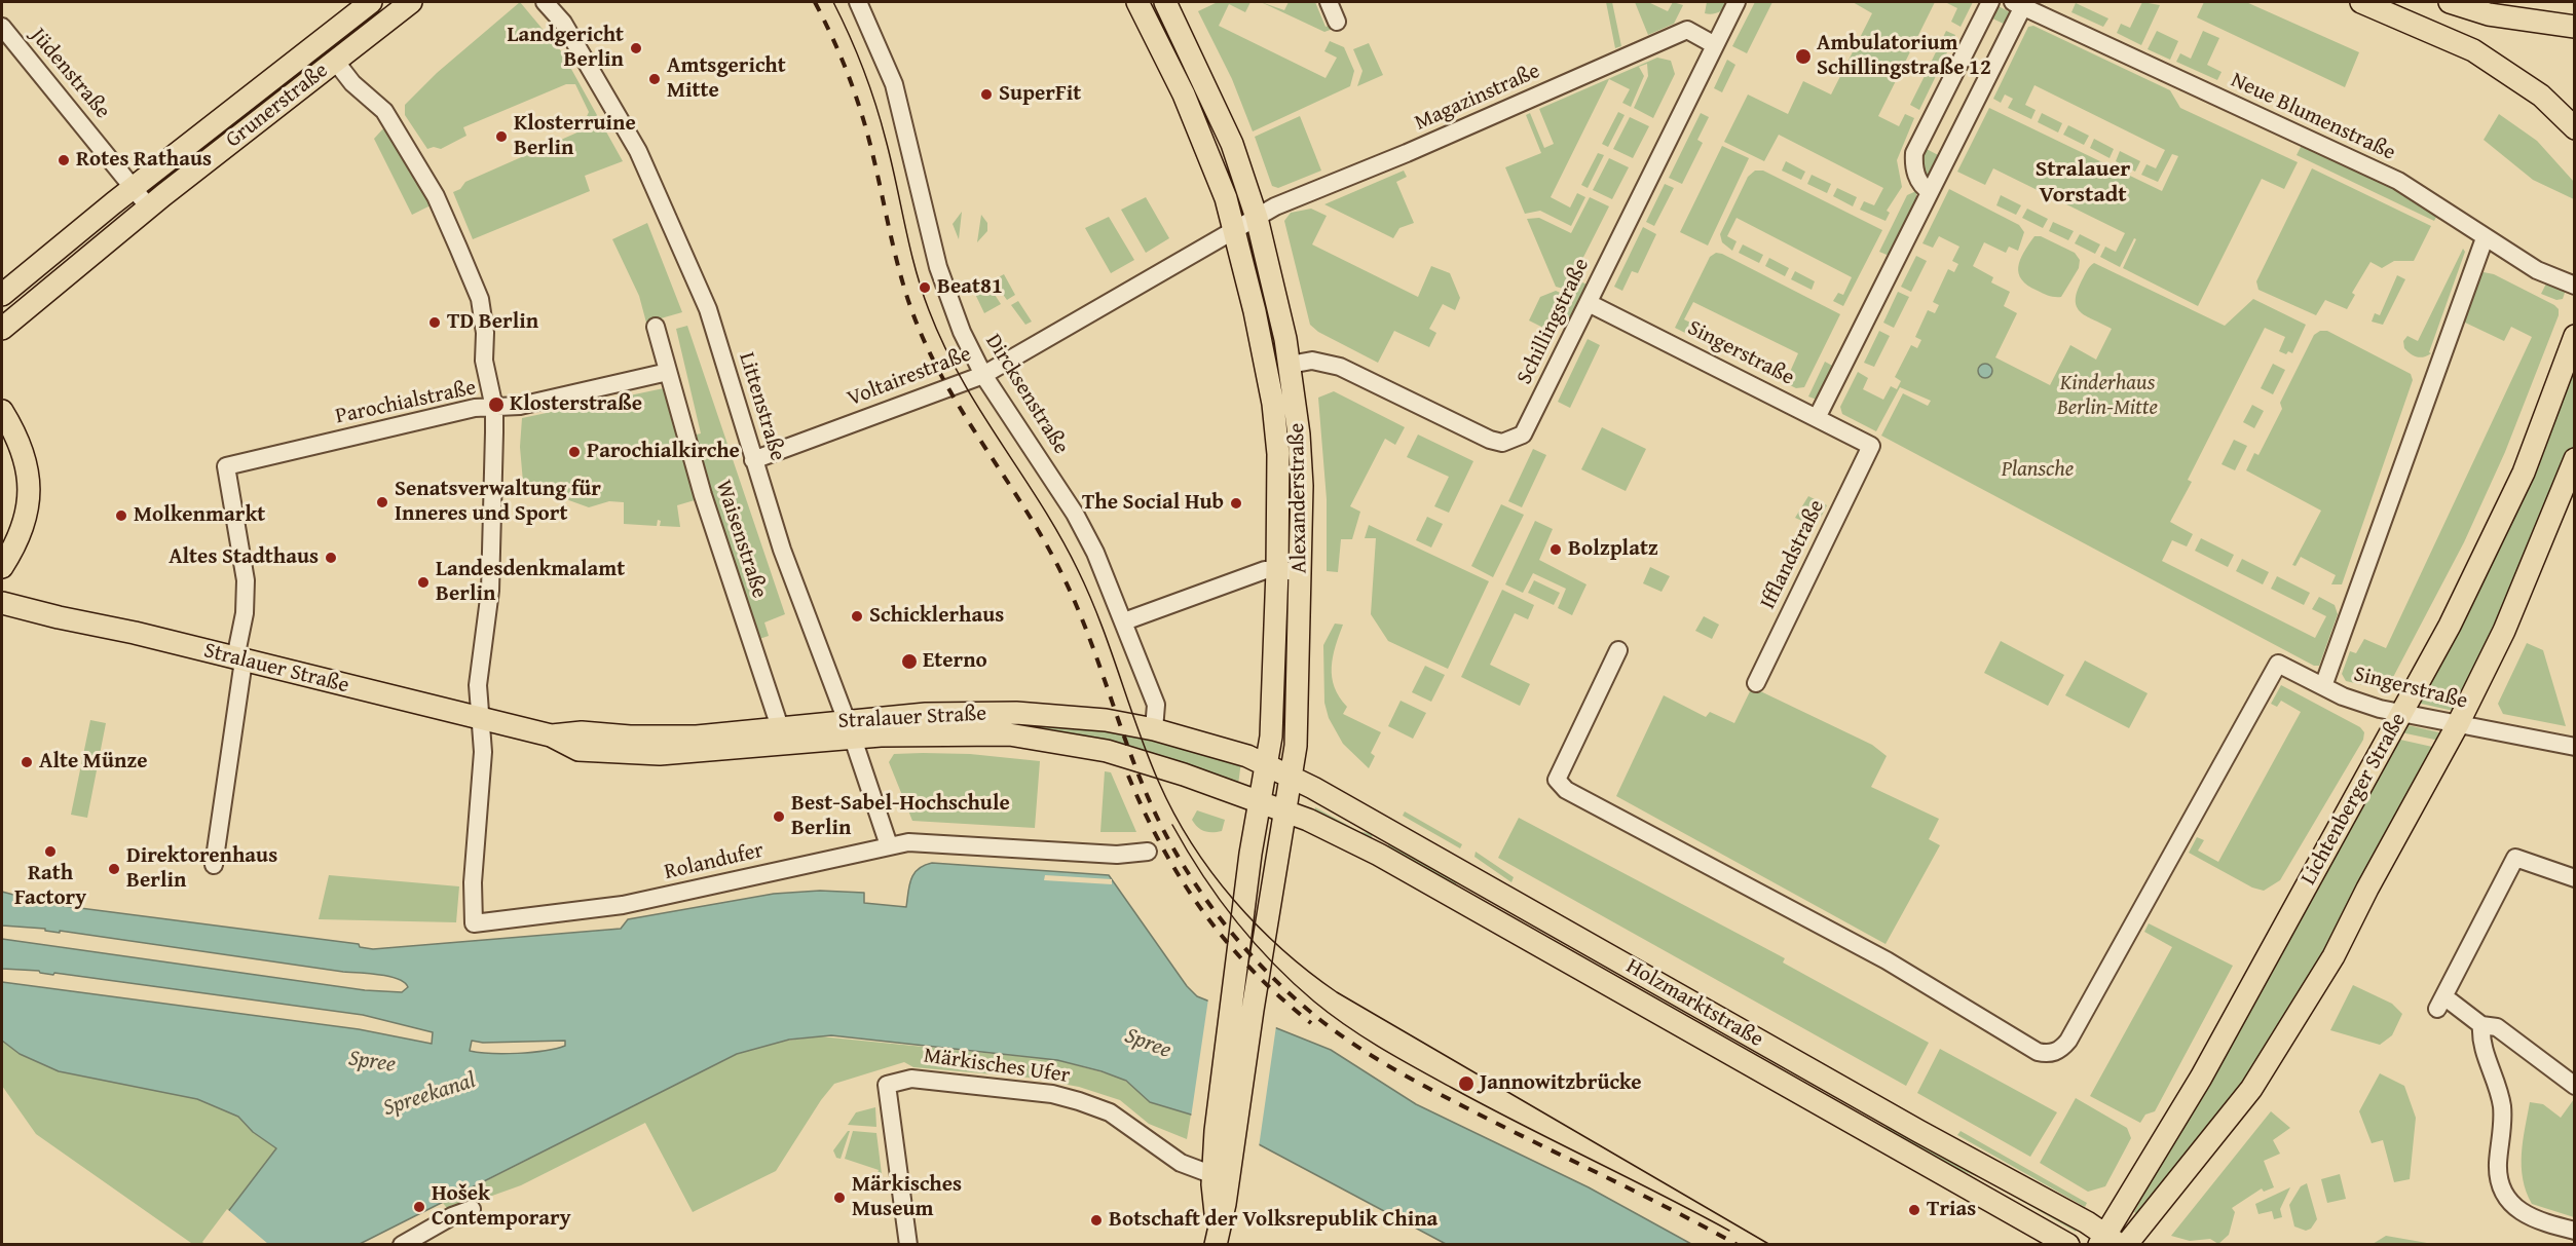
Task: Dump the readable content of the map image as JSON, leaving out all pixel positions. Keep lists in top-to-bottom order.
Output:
{
  "streets": {
    "main road": [
      "Grunerstraße",
      "Alexanderstraße",
      "Stralauer Straße",
      "Lichtenberger Straße",
      "Holzmarktstraße"
    ],
    "street": [
      "Jüdenstraße",
      "Magazinstraße",
      "Neue Blumenstraße",
      "Schillingstraße",
      "Singerstraße",
      "Voltairestraße",
      "Dircksenstraße",
      "Parochialstraße",
      "Littenstraße",
      "Waisenstraße",
      "Ifflandstraße",
      "Rolandufer",
      "Märkisches Ufer"
    ]
  },
  "crossings": [
    ["Jüdenstraße", "Grunerstraße"],
    ["Magazinstraße", "Schillingstraße"],
    ["Magazinstraße", "Voltairestraße"],
    ["Magazinstraße", "Alexanderstraße"],
    ["Neue Blumenstraße", "Singerstraße"],
    ["Schillingstraße", "Singerstraße"],
    ["Schillingstraße", "Alexanderstraße"],
    ["Singerstraße", "Ifflandstraße"],
    ["Singerstraße", "Lichtenberger Straße"],
    ["Voltairestraße", "Dircksenstraße"],
    ["Voltairestraße", "Littenstraße"],
    ["Voltairestraße", "Alexanderstraße"],
    ["Dircksenstraße", "Stralauer Straße"],
    ["Parochialstraße", "Waisenstraße"],
    ["Parochialstraße", "Stralauer Straße"],
    ["Littenstraße", "Stralauer Straße"],
    ["Littenstraße", "Rolandufer"],
    ["Alexanderstraße", "Stralauer Straße"],
    ["Alexanderstraße", "Holzmarktstraße"],
    ["Waisenstraße", "Stralauer Straße"],
    ["Stralauer Straße", "Rolandufer"],
    ["Stralauer Straße", "Holzmarktstraße"],
    ["Lichtenberger Straße", "Holzmarktstraße"]
  ],
  "districts": ["Stralauer Vorstadt"],
  "water": ["Spree", "Spreekanal"],
  "parks": ["Kinderhaus Berlin-Mitte", "Plansche"],
  "places": [
    "Landgericht Berlin",
    "Ambulatorium Schillingstraße 12",
    "Amtsgericht Mitte",
    "SuperFit",
    "Klosterruine Berlin",
    "Rotes Rathaus",
    "Beat81",
    "TD Berlin",
    "Klosterstraße",
    "Parochialkirche",
    "Senatsverwaltung für Inneres und Sport",
    "The Social Hub",
    "Molkenmarkt",
    "Bolzplatz",
    "Altes Stadthaus",
    "Landesdenkmalamt Berlin",
    "Schicklerhaus",
    "Eterno",
    "Alte Münze",
    "Best-Sabel-Hochschule Berlin",
    "Rath Factory",
    "Direktorenhaus Berlin",
    "Jannowitzbrücke",
    "Märkisches Museum",
    "Hošek Contemporary",
    "Trias",
    "Botschaft der Volksrepublik China"
  ]
}
